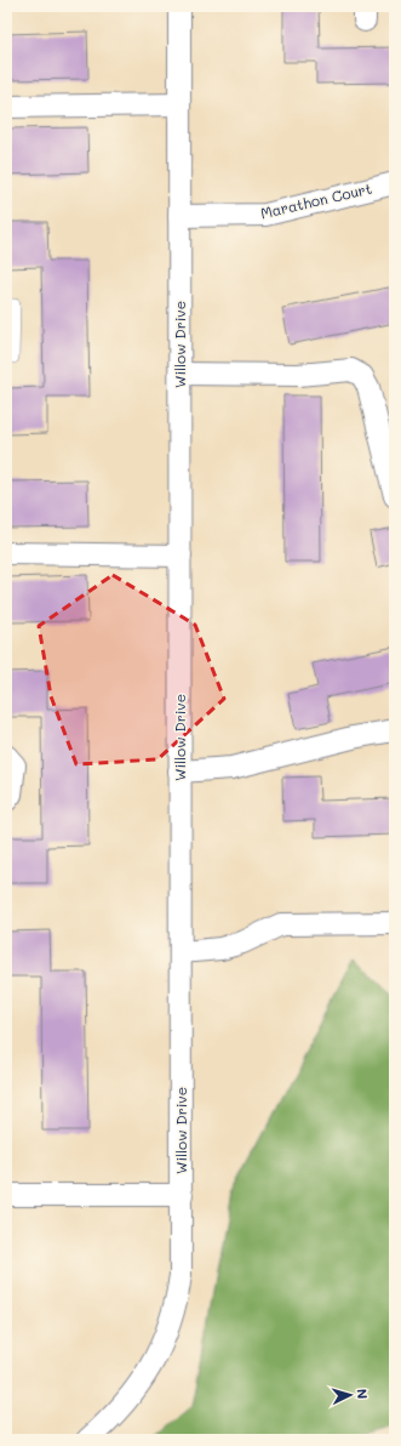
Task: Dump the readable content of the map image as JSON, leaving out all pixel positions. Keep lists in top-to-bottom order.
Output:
{
  "streets": {
    "street": ["Marathon Court", "Willow Drive"]
  },
  "crossings": [
    ["Marathon Court", "Willow Drive"]
  ],
  "north": "right"
}
